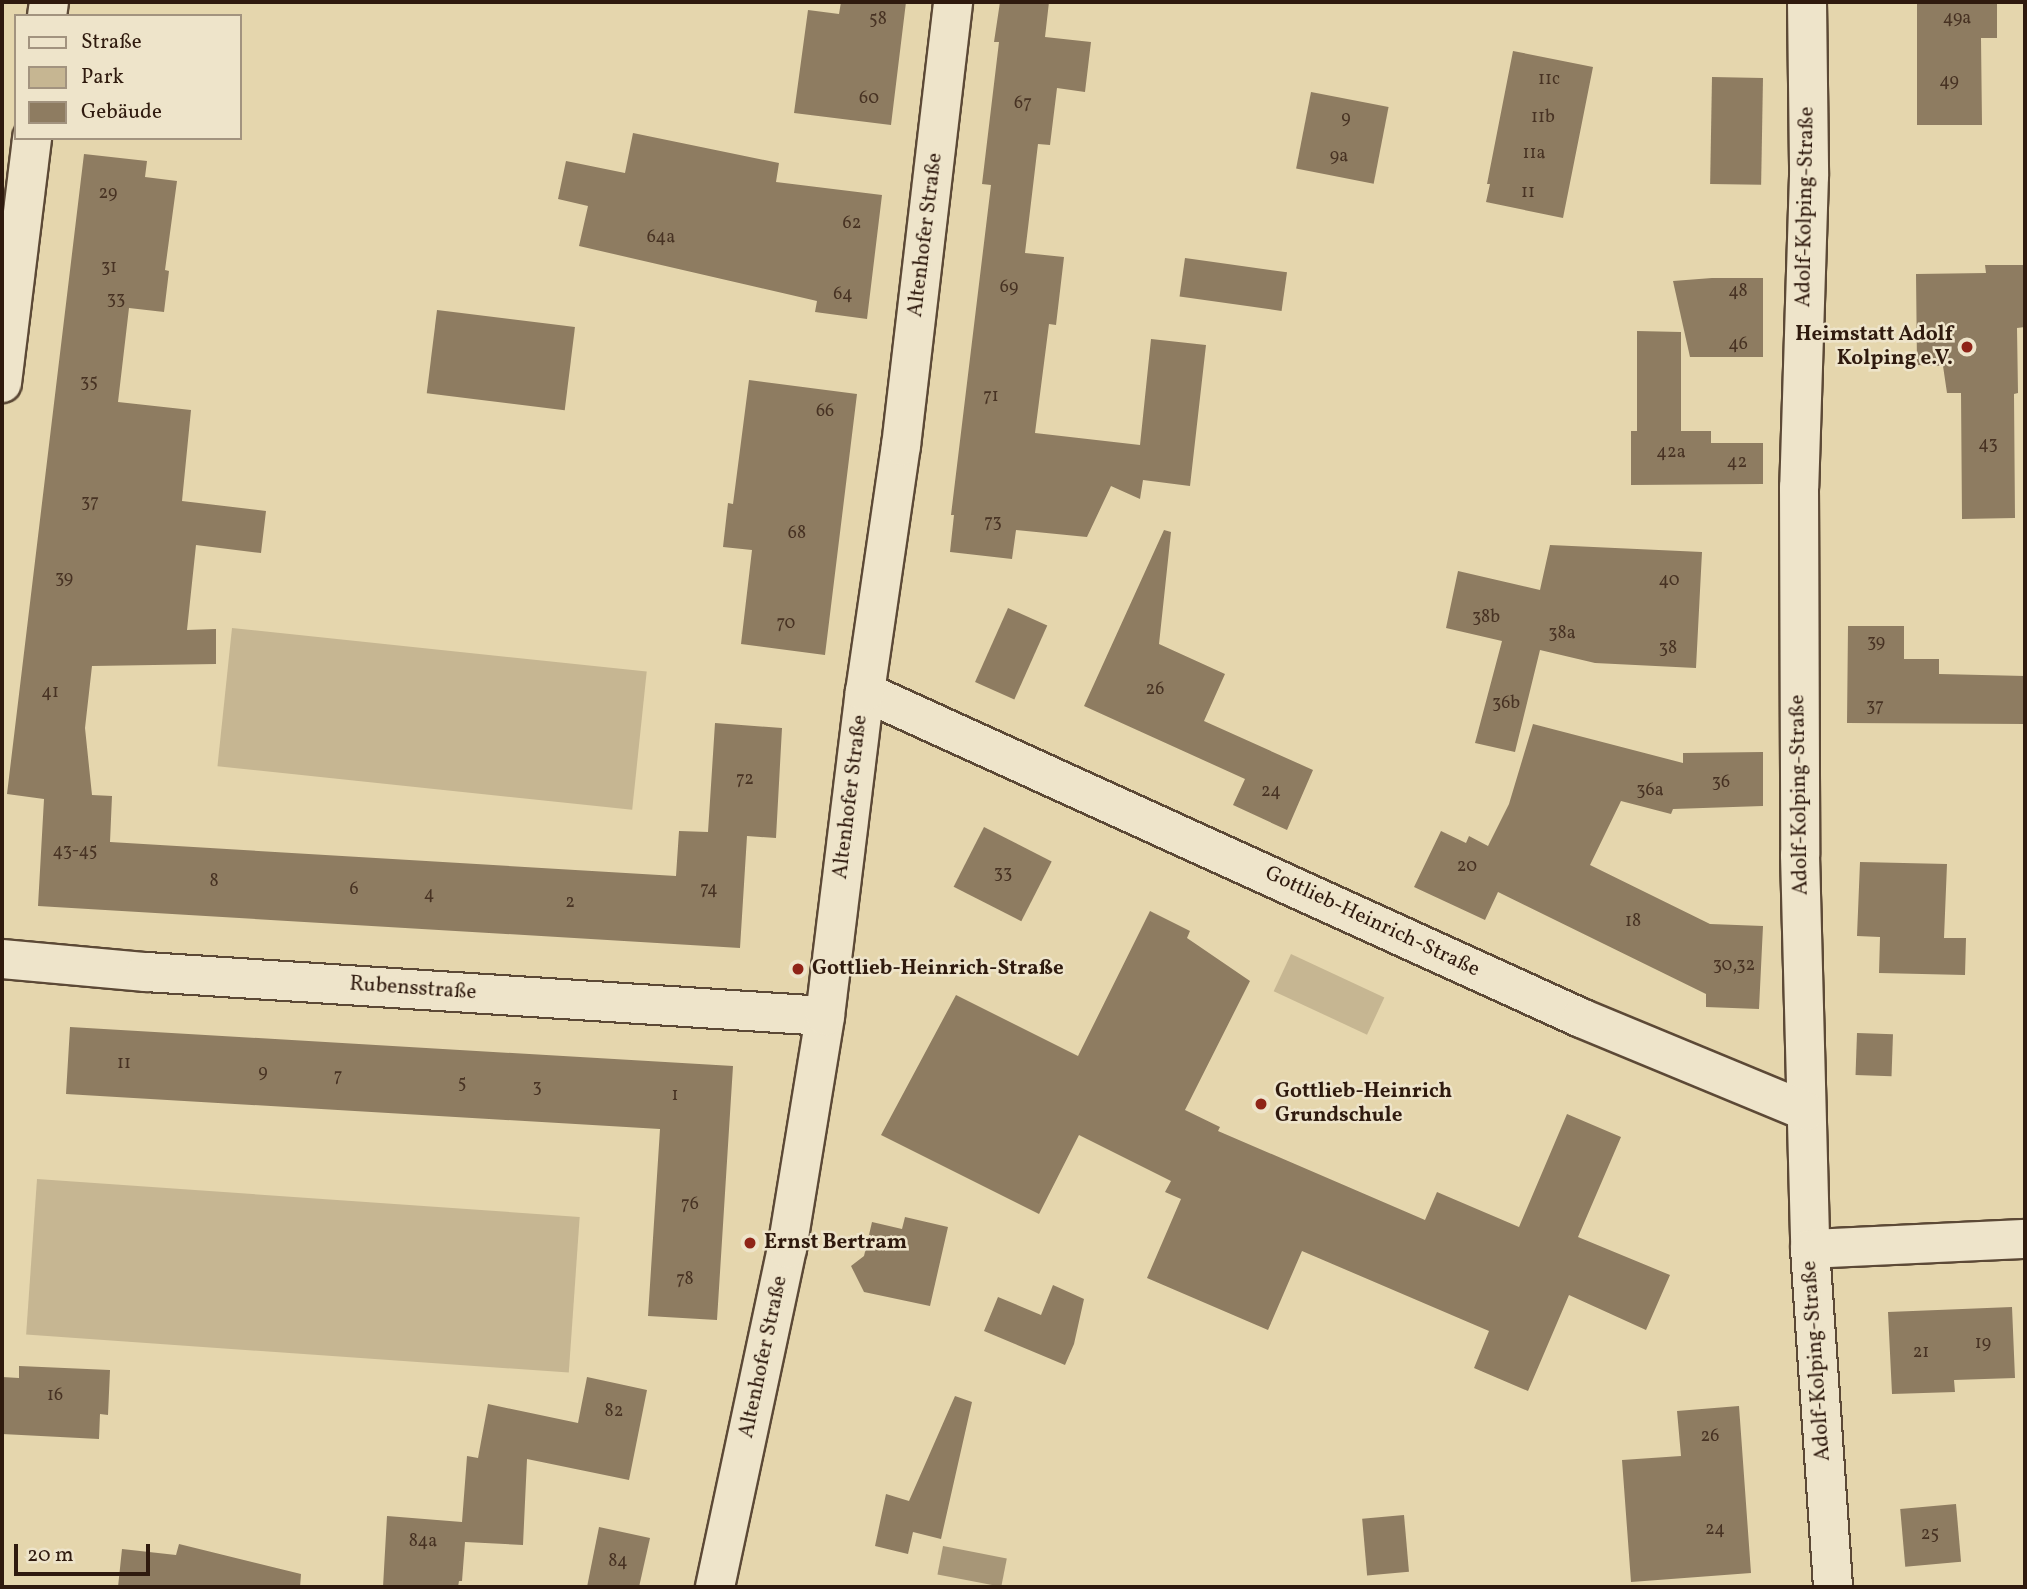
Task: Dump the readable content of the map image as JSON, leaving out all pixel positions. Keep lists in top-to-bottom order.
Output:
{
  "streets": {
    "street": [
      "Adolf-Kolping-Straße",
      "Altenhofer Straße",
      "Gottlieb-Heinrich-Straße",
      "Rubensstraße"
    ]
  },
  "crossings": [
    ["Adolf-Kolping-Straße", "Gottlieb-Heinrich-Straße"],
    ["Altenhofer Straße", "Gottlieb-Heinrich-Straße"],
    ["Altenhofer Straße", "Rubensstraße"]
  ],
  "places": [
    "Heimstatt Adolf Kolping e.V.",
    "Gottlieb-Heinrich-Straße",
    "Gottlieb-Heinrich Grundschule",
    "Ernst Bertram"
  ],
  "house_numbers": [
    "49a",
    "58",
    "11c",
    "49",
    "60",
    "67",
    "11b",
    "9",
    "11a",
    "9a",
    "11",
    "29",
    "62",
    "64a",
    "31",
    "69",
    "48",
    "64",
    "33",
    "46",
    "35",
    "71",
    "66",
    "43",
    "42a",
    "42",
    "37",
    "73",
    "68",
    "39",
    "40",
    "38b",
    "70",
    "38a",
    "39",
    "38",
    "26",
    "41",
    "36b",
    "37",
    "72",
    "36",
    "36a",
    "24",
    "43-45",
    "20",
    "33",
    "8",
    "6",
    "74",
    "4",
    "2",
    "18",
    "30,32",
    "11",
    "9",
    "7",
    "5",
    "3",
    "1",
    "76",
    "78",
    "19",
    "21",
    "16",
    "82",
    "26",
    "24",
    "25",
    "84a",
    "84"
  ],
  "legend": ["Straße", "Park", "Gebäude"],
  "scale_bar": "20 m"
}
